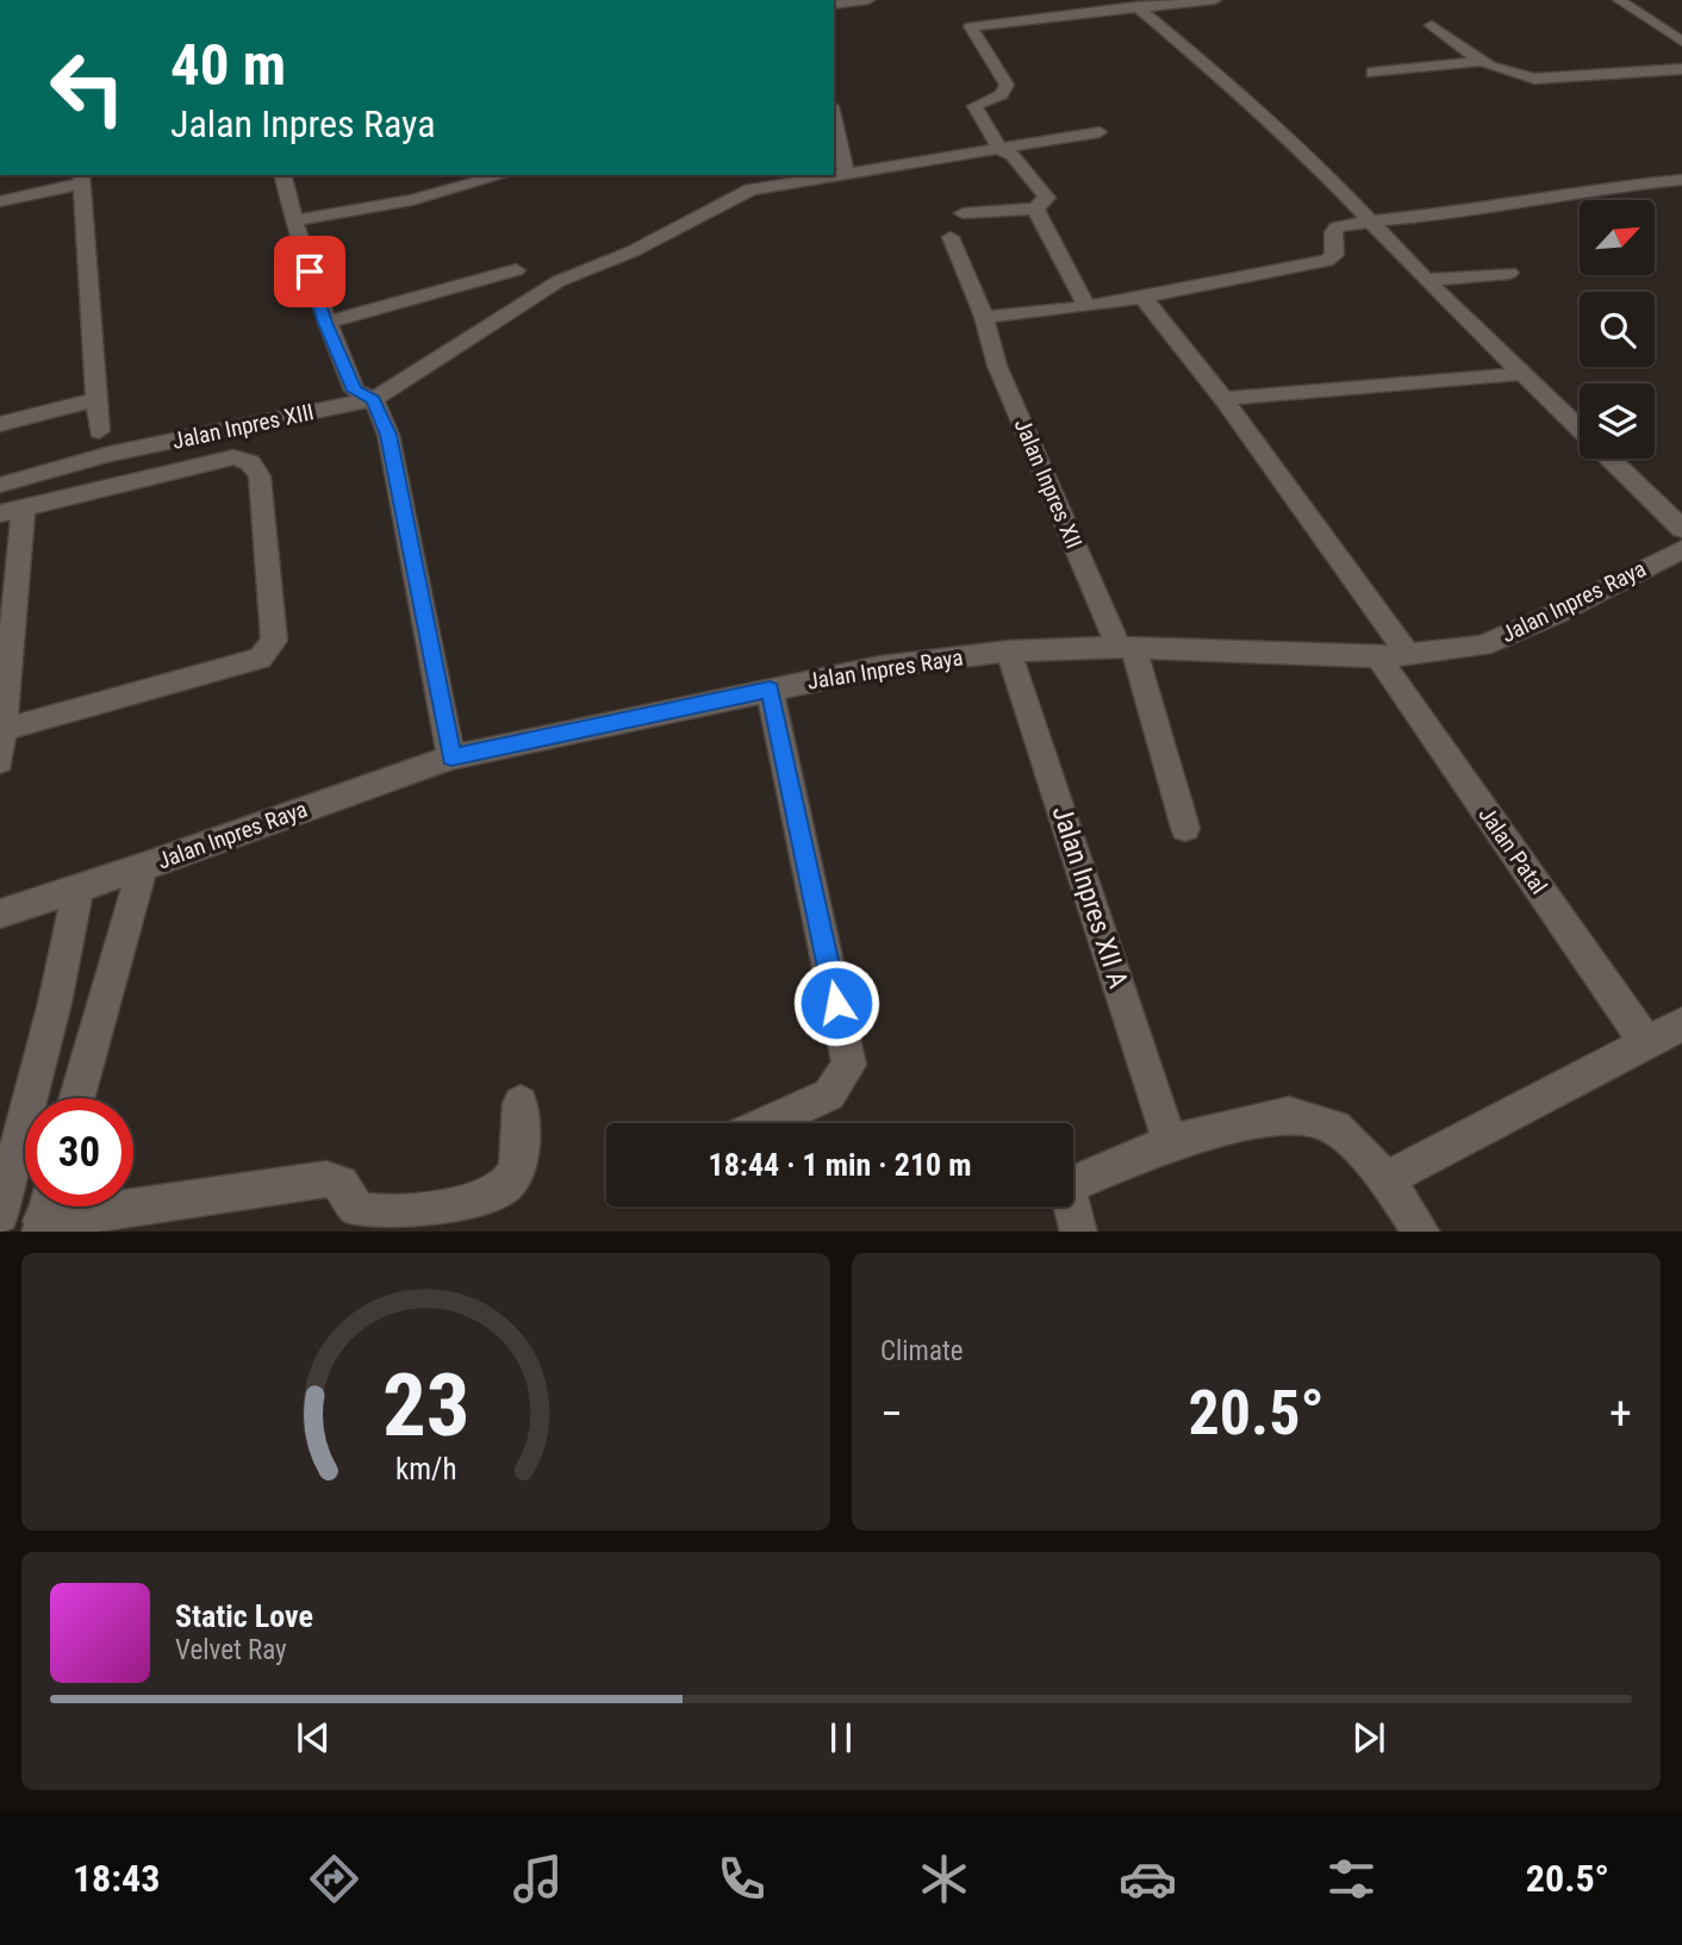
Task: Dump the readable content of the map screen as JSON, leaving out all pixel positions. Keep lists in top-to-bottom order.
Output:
{
  "streets": {
    "street": [
      "Jalan Inpres XIII",
      "Jalan Inpres XII",
      "Jalan Inpres Raya",
      "Jalan Patal",
      "Jalan Inpres XII A"
    ]
  },
  "crossings": [
    ["Jalan Inpres XII", "Jalan Inpres Raya"],
    ["Jalan Inpres Raya", "Jalan Patal"],
    ["Jalan Inpres Raya", "Jalan Inpres XII A"]
  ],
  "north": "top right",
  "page": {
    "turn": ["40 m", "Jalan Inpres Raya"],
    "limit": "30",
    "trip": "18:44 · 1 min · 210 m",
    "tile": "Climate",
    "heat": ["−", "20.5°", "+"],
    "song": ["Static Love", "Velvet Ray"],
    "tabs": ["18:43", "20.5°"],
    "gauge": ["23", "km/h"]
  }
}
